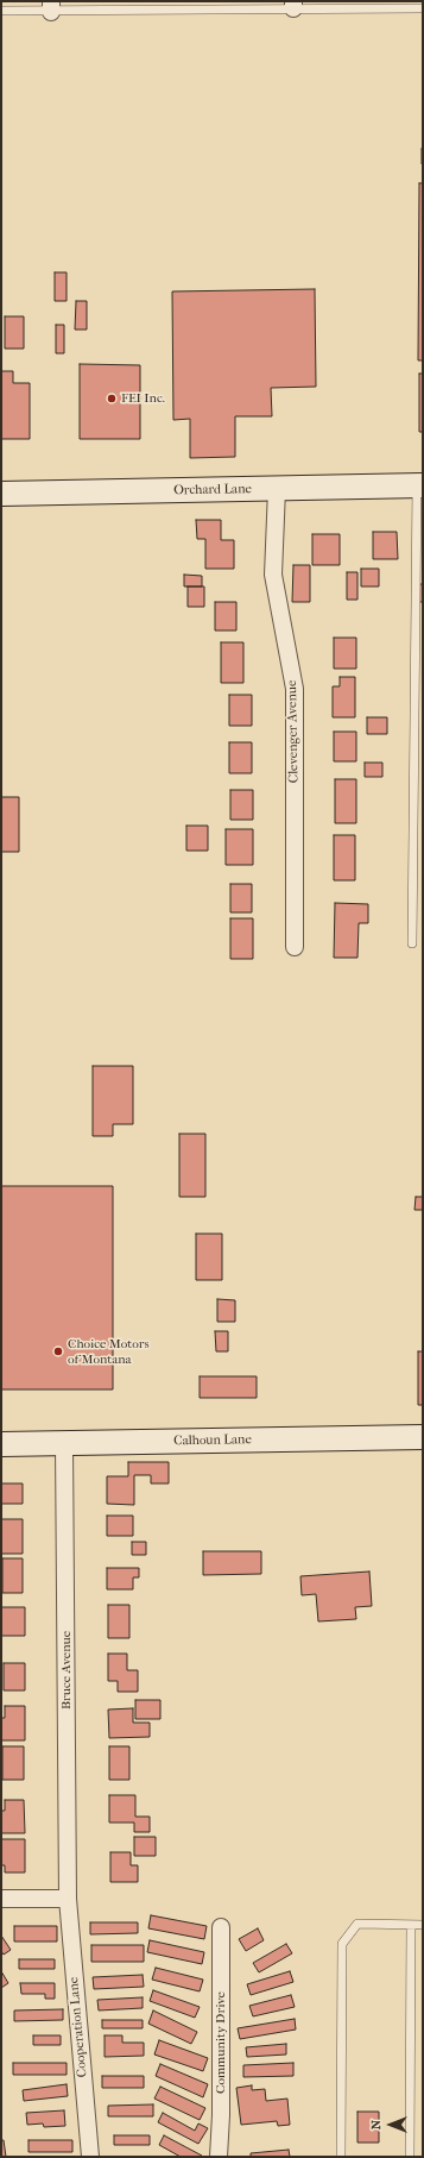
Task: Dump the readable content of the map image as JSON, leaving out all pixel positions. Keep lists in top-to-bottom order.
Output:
{
  "streets": {
    "street": [
      "Orchard Lane",
      "Clevenger Avenue",
      "Calhoun Lane",
      "Bruce Avenue",
      "Cooperation Lane",
      "Community Drive"
    ]
  },
  "crossings": [
    ["Orchard Lane", "Clevenger Avenue"],
    ["Calhoun Lane", "Bruce Avenue"],
    ["Bruce Avenue", "Cooperation Lane"]
  ],
  "places": ["FEI Inc.", "Choice Motors of Montana"],
  "north": "left"
}
